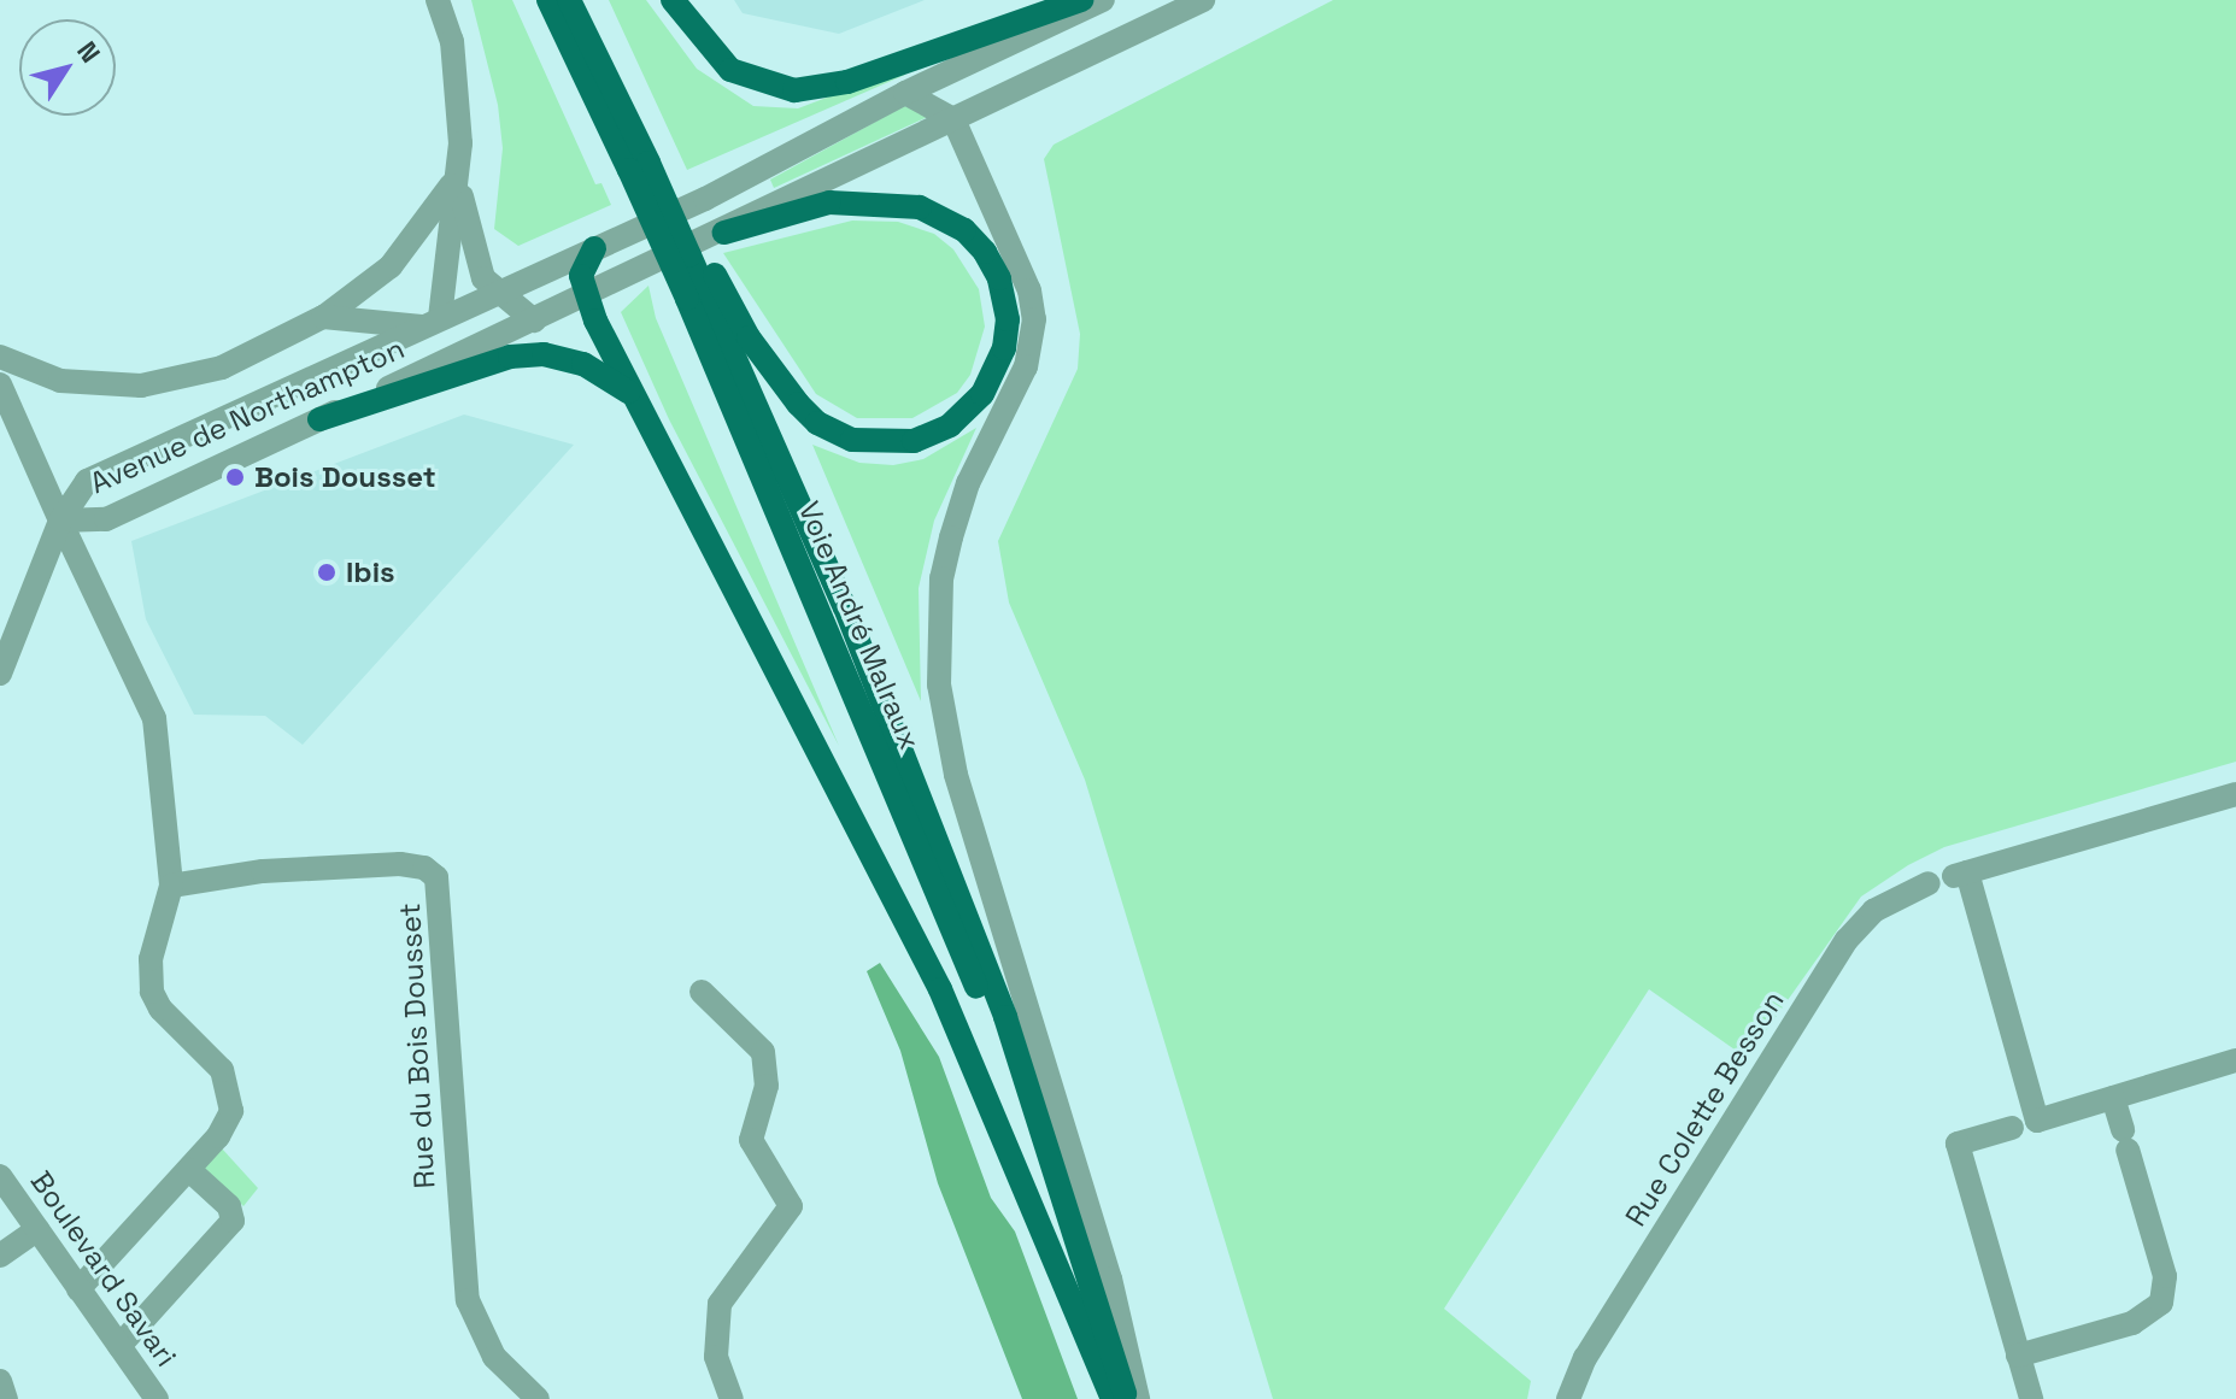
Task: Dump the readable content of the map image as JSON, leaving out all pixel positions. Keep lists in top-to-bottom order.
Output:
{
  "streets": {
    "main road": ["Voie André Malraux"],
    "street": [
      "Avenue de Northampton",
      "Rue du Bois Dousset",
      "Rue Colette Besson",
      "Boulevard Savari"
    ]
  },
  "places": ["Bois Dousset", "Ibis"],
  "north": "top right"
}
